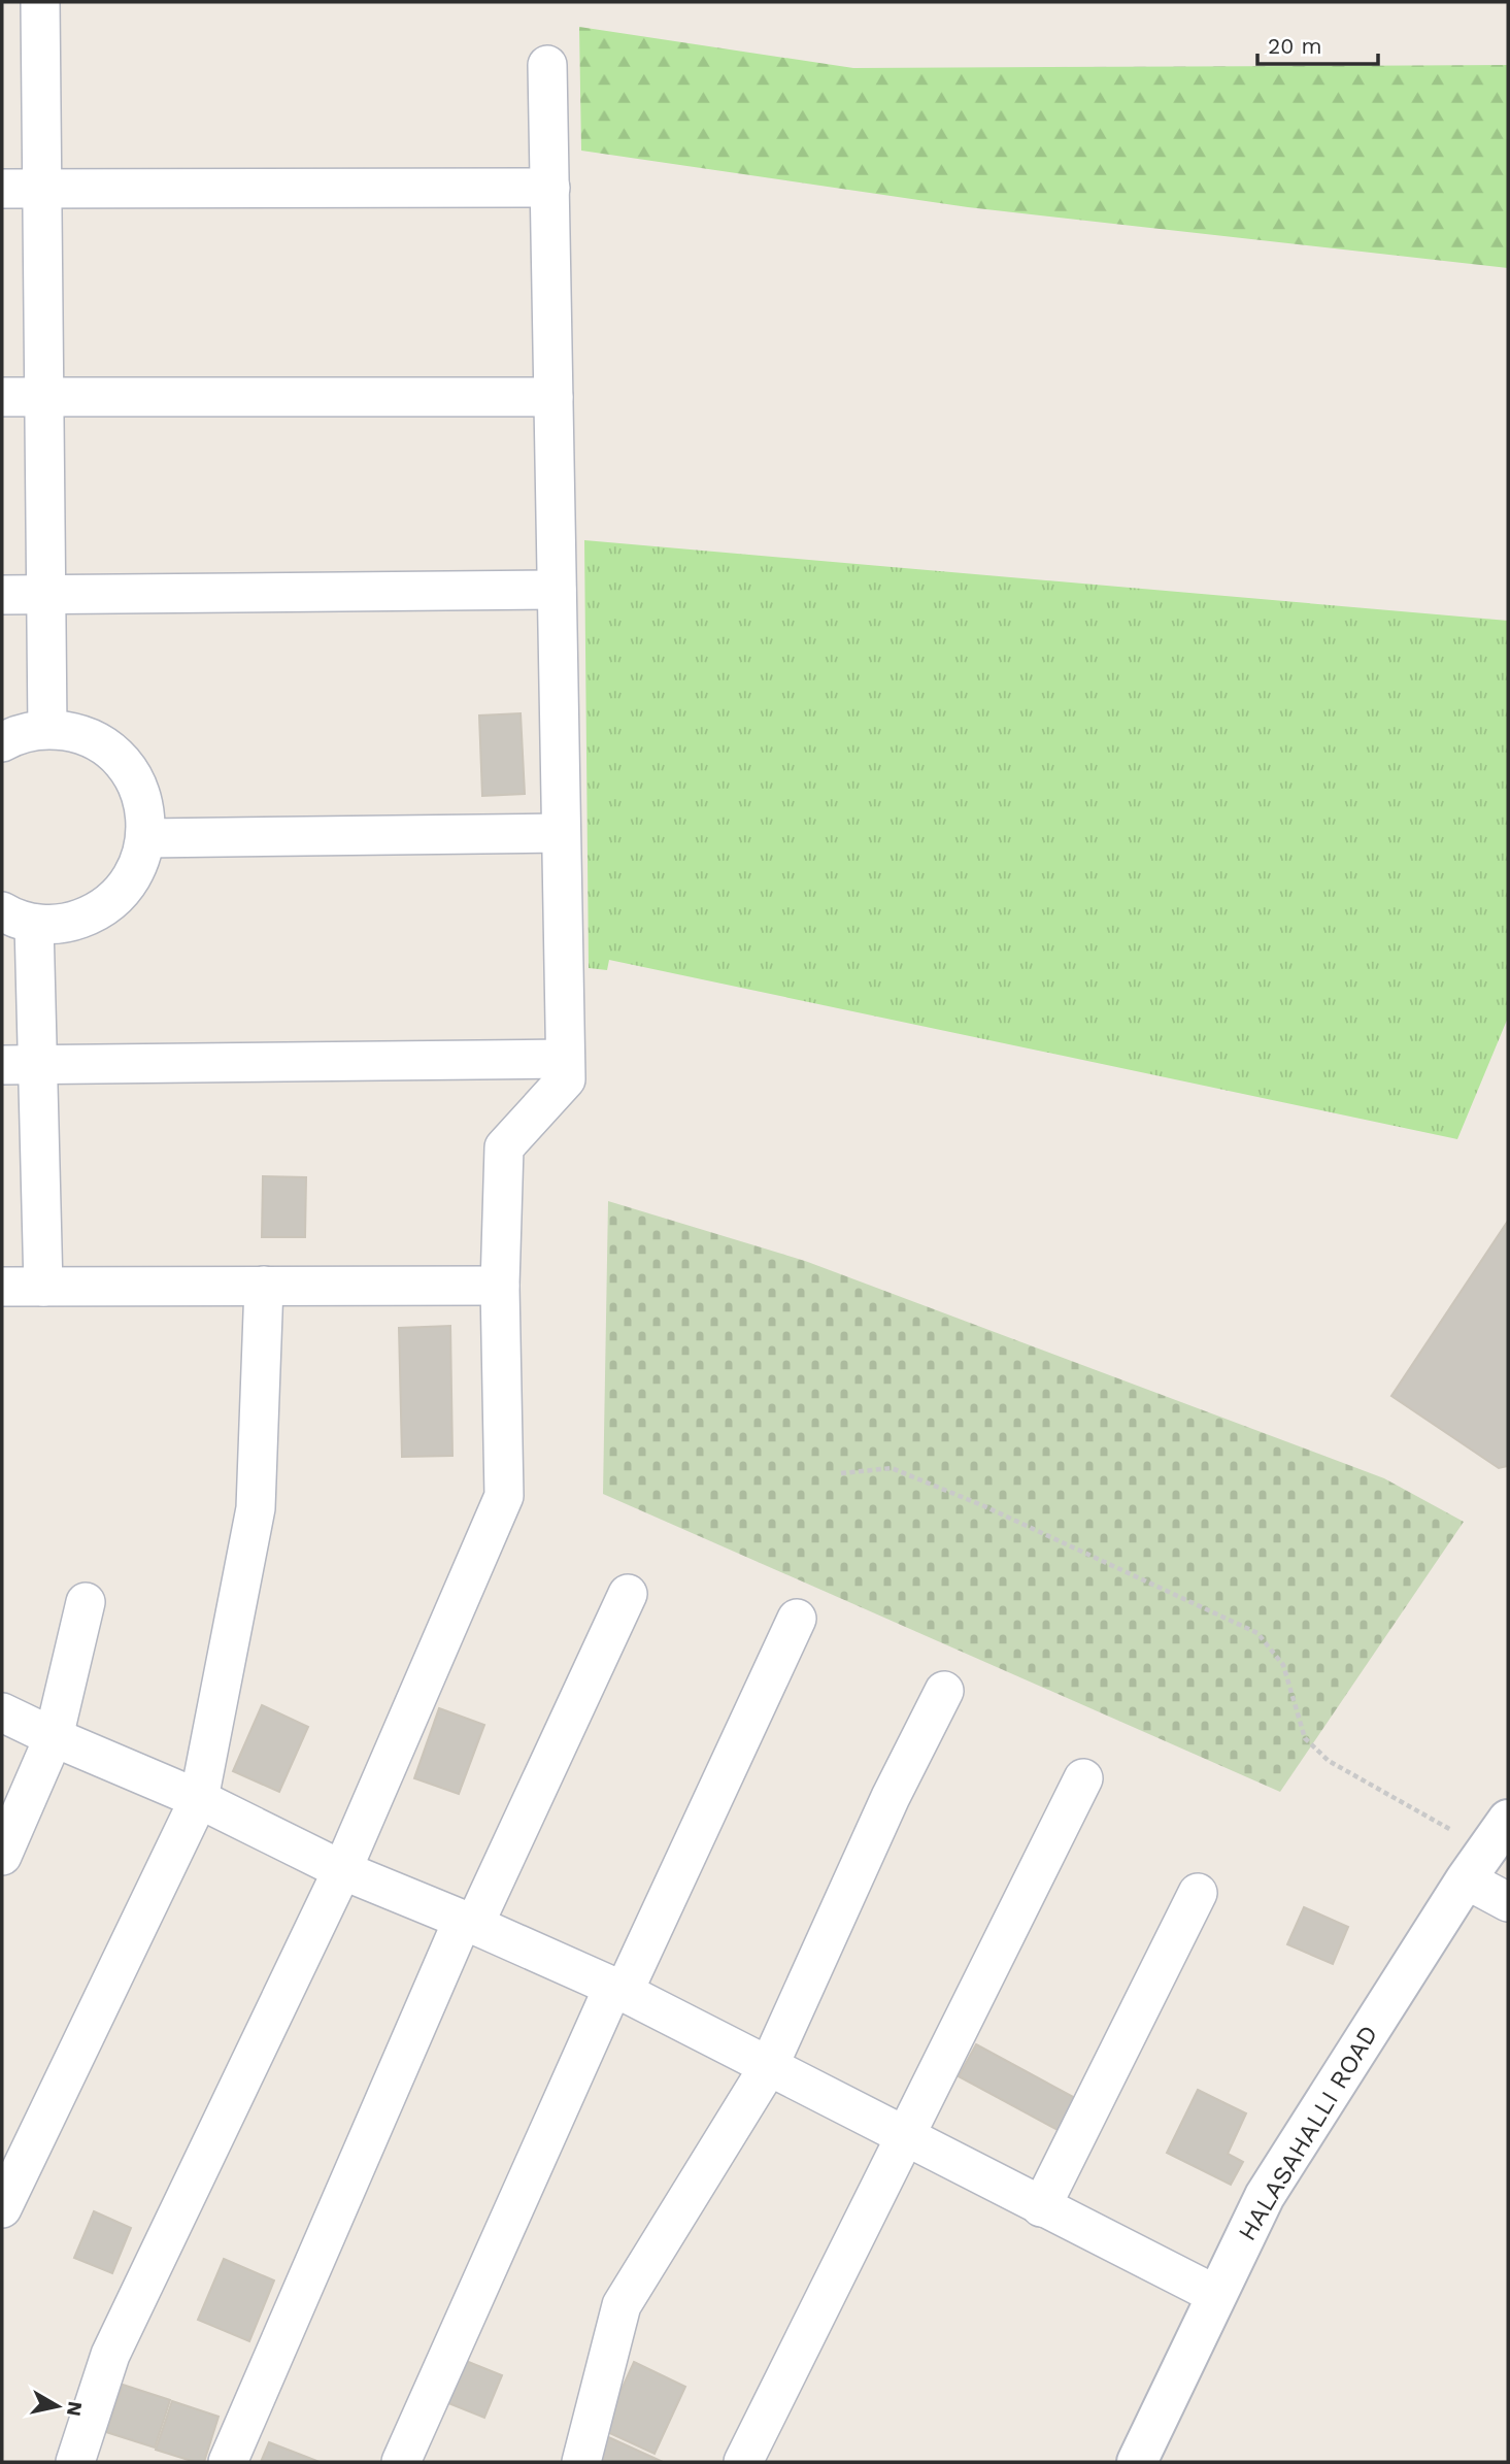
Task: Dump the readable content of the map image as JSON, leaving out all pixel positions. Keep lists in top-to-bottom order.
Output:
{
  "streets": {
    "main road": ["HALASAHALLI ROAD"]
  },
  "scale_bar": "20 m",
  "north": "right"
}
